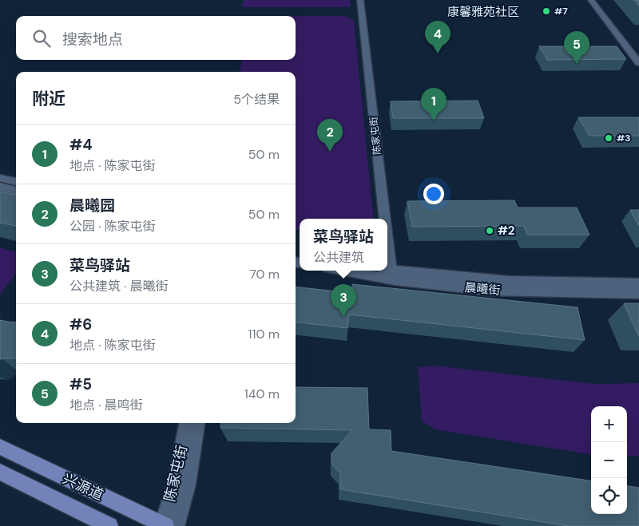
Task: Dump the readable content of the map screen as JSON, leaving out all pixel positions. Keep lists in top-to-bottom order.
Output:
{
  "streets": {
    "main road": ["兴源道"],
    "street": ["陈家屯街", "晨曦街"]
  },
  "crossings": [
    ["陈家屯街", "晨曦街"],
    ["陈家屯街", "兴源道"]
  ],
  "districts": ["康馨雅苑社区"],
  "places": ["#7", "#3", "#2"],
  "page": {
    "search": "搜索地点",
    "pins": [
      "4",
      "5",
      "1",
      "2",
      "3"
    ],
    "heading": ["附近", "5个结果"],
    "list": [
      {
        "mark": "1",
        "name": "#4",
        "note": "地点 · 陈家屯街",
        "value": "50 m"
      },
      {
        "mark": "2",
        "name": "晨曦园",
        "note": "公园 · 陈家屯街",
        "value": "50 m"
      },
      {
        "mark": "3",
        "name": "菜鸟驿站",
        "note": "公共建筑 · 晨曦街",
        "value": "70 m"
      },
      {
        "mark": "4",
        "name": "#6",
        "note": "地点 · 陈家屯街",
        "value": "110 m"
      },
      {
        "mark": "5",
        "name": "#5",
        "note": "地点 · 晨鸣街",
        "value": "140 m"
      }
    ],
    "popup": ["菜鸟驿站", "公共建筑"],
    "map_buttons": ["+", "−"]
  }
}
